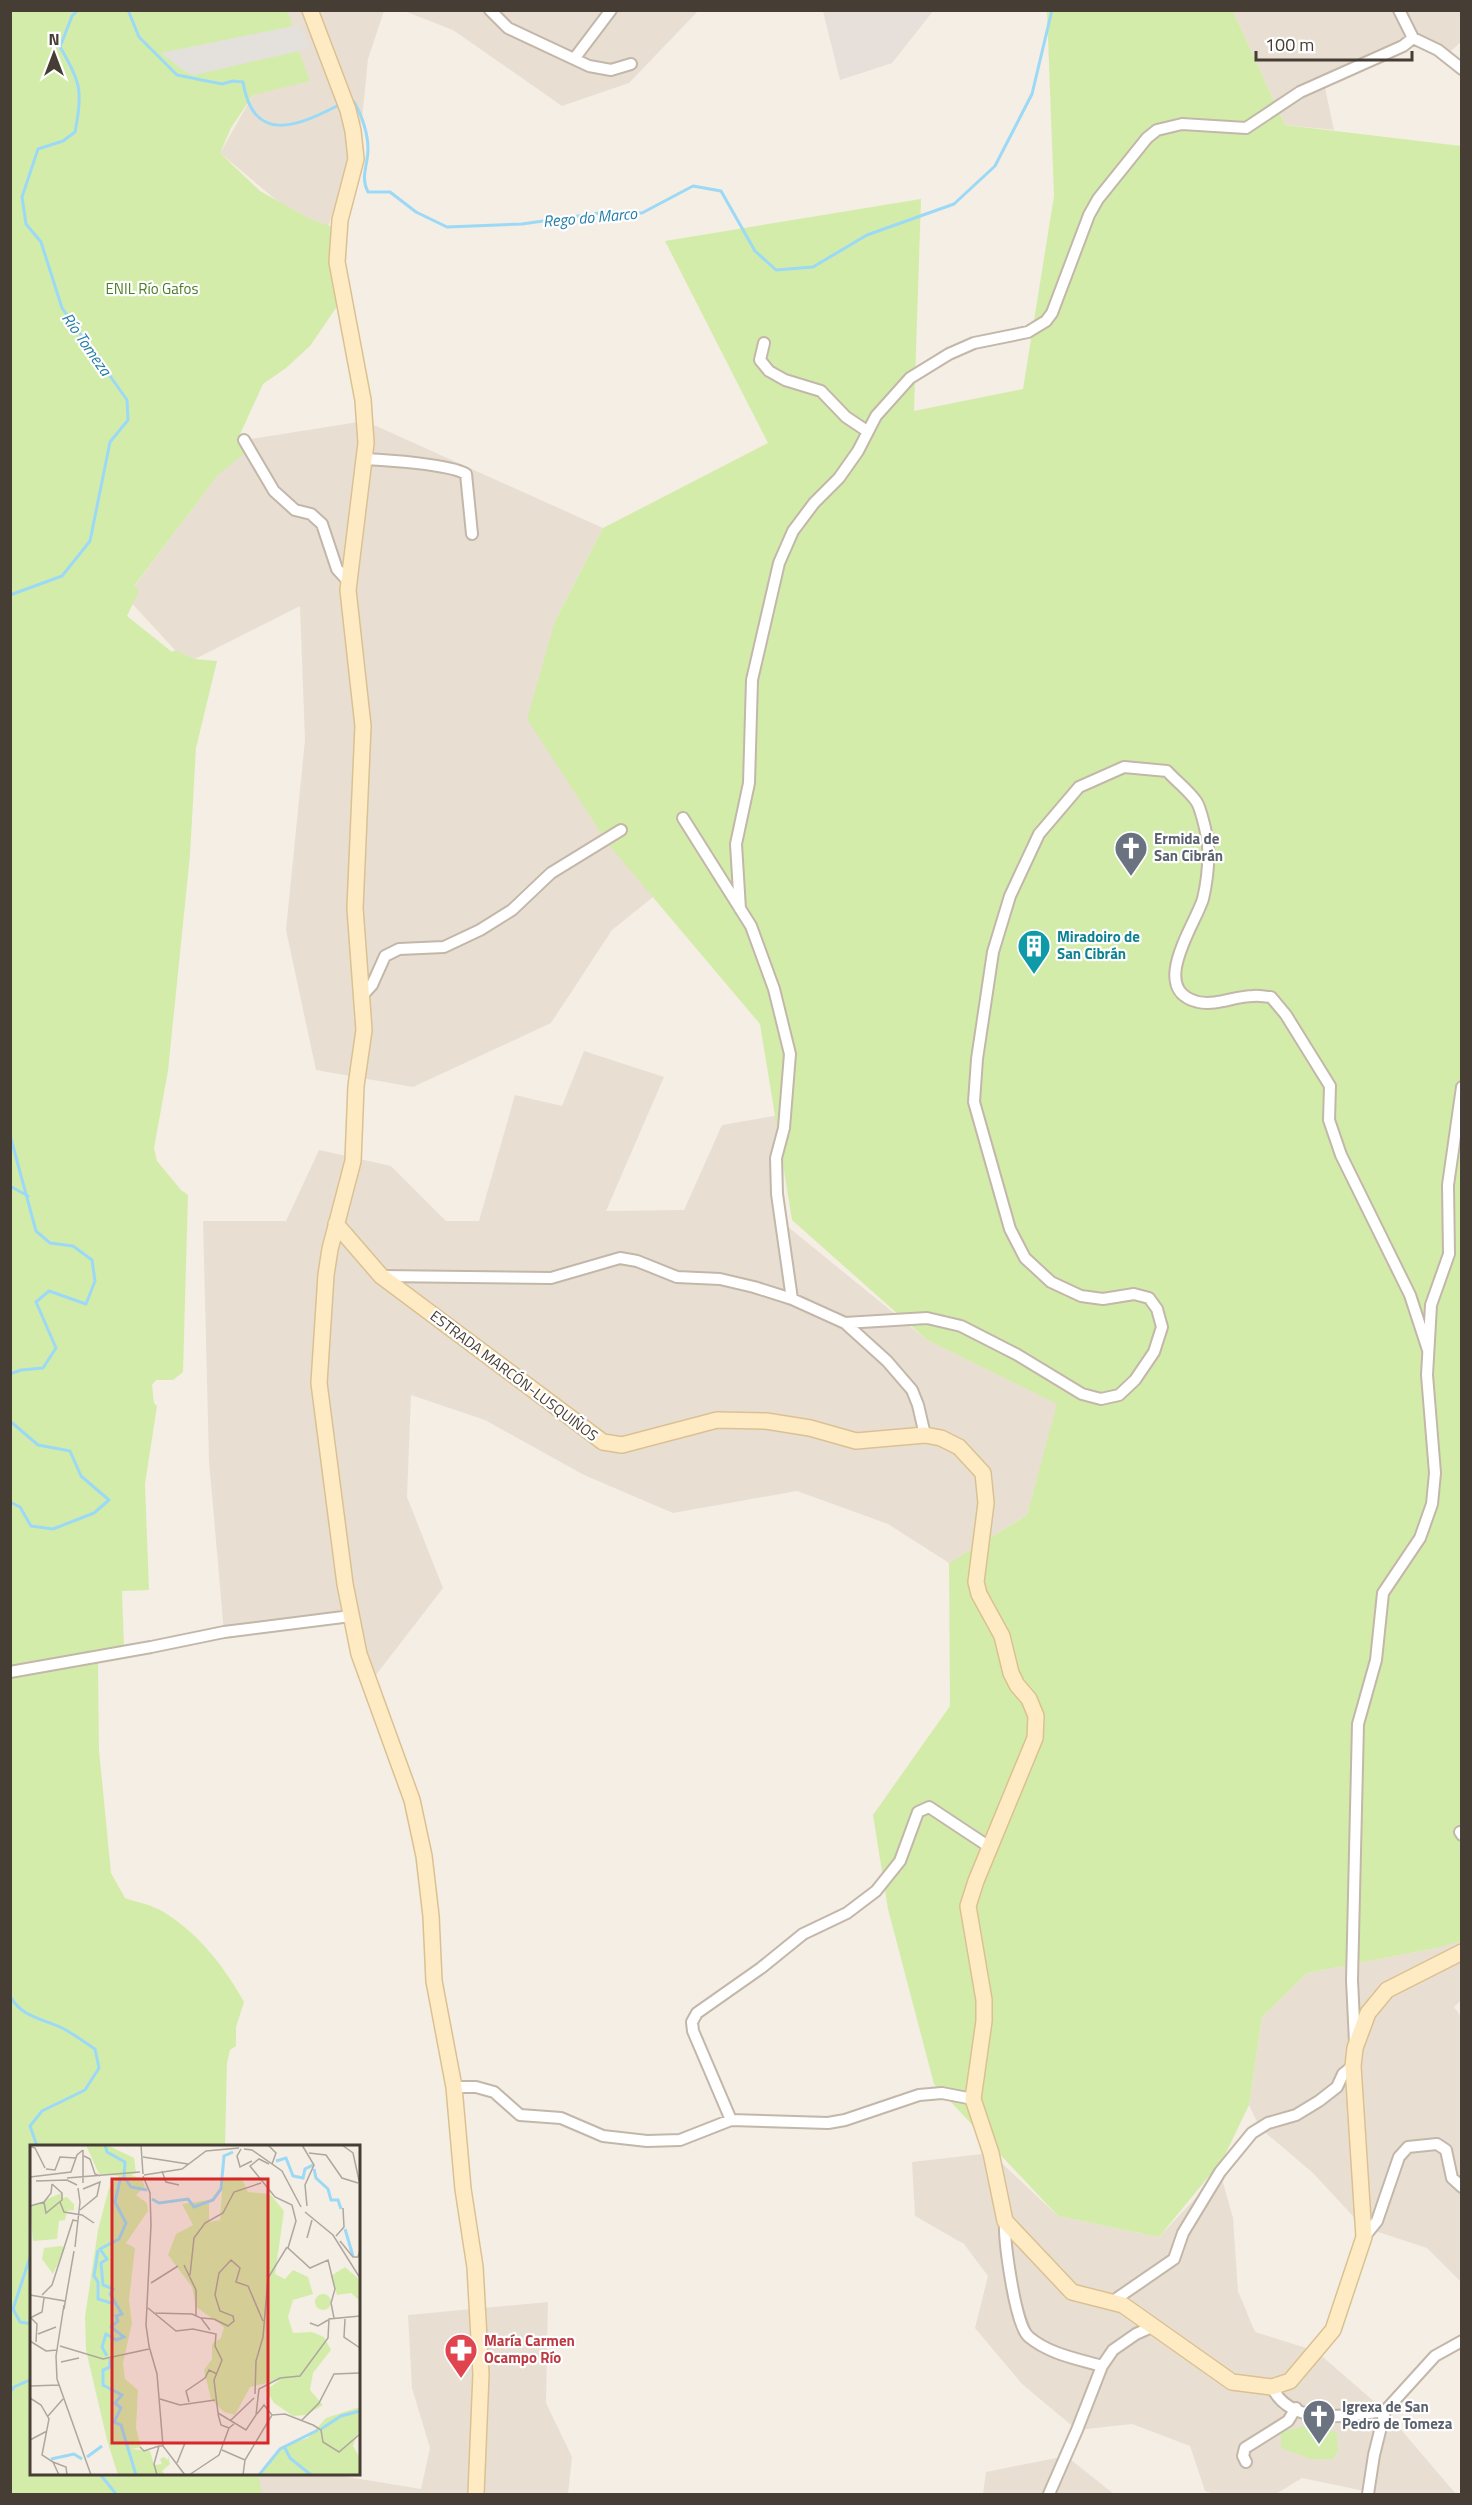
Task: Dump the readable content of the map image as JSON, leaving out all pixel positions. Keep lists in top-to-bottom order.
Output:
{
  "streets": {
    "street": ["ESTRADA MARCÓN-LUSQUIÑOS"]
  },
  "water": ["Rego do Marco", "Río Tomeza"],
  "parks": ["ENIL Río Gafos"],
  "places": {
    "church": ["Ermida de San Cibrán", "Igrexa de San Pedro de Tomeza"],
    "building": ["Miradoiro de San Cibrán"],
    "pharmacy": ["María Carmen Ocampo Río"]
  },
  "scale_bar": "100 m",
  "north": "top"
}
